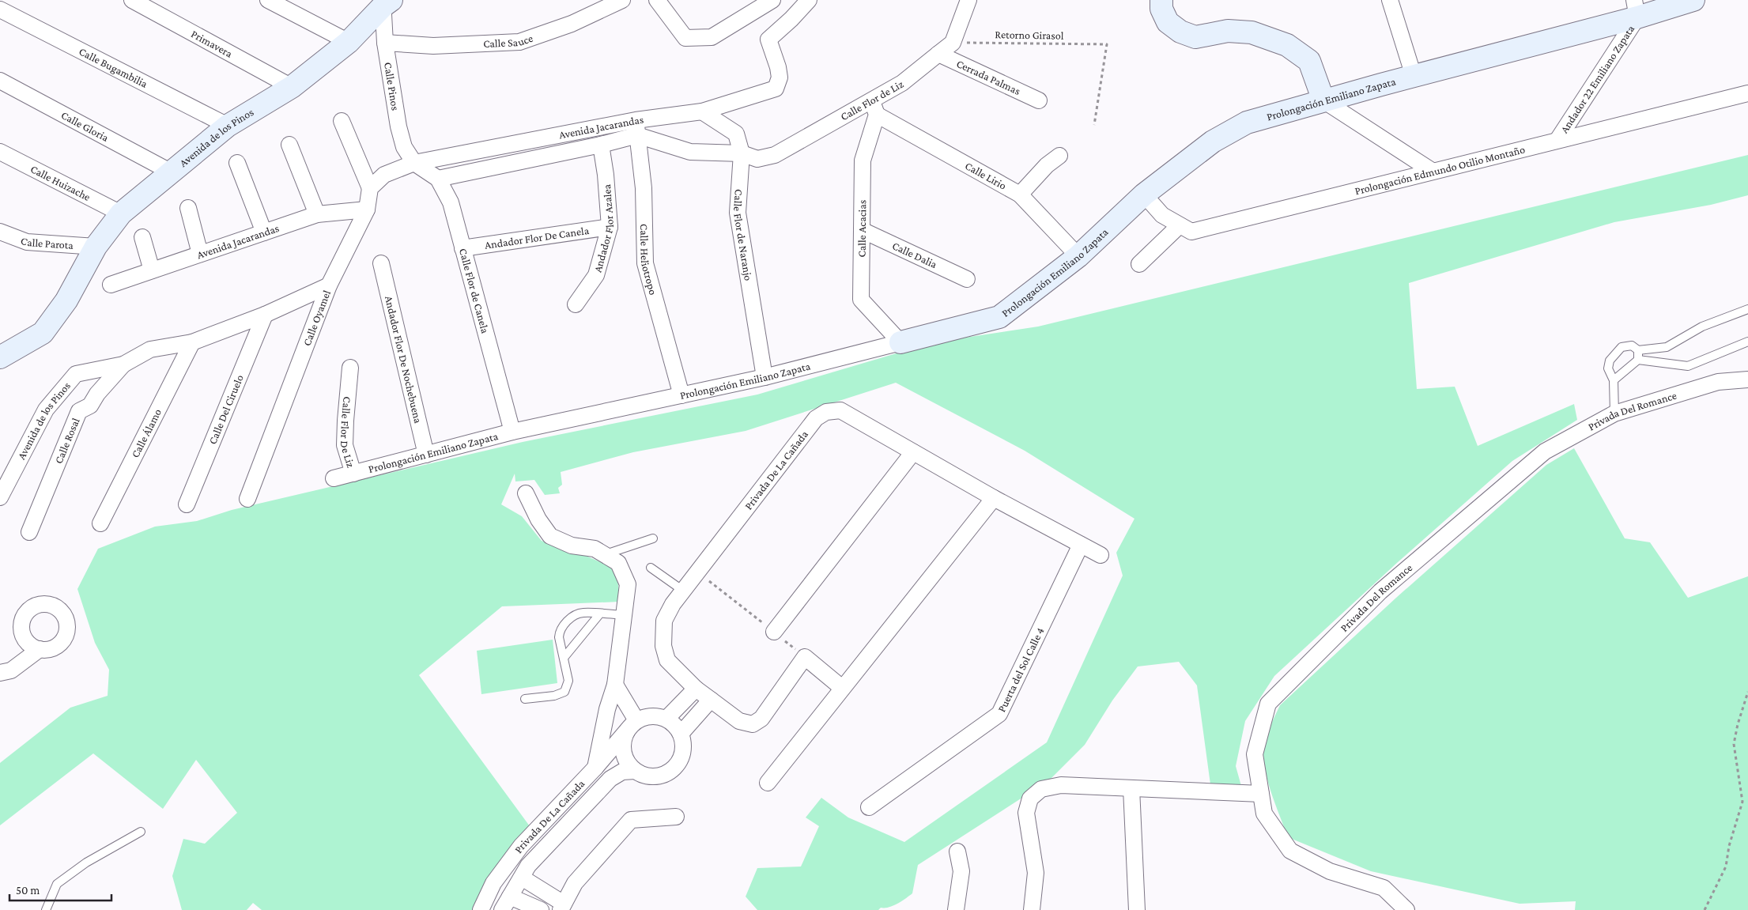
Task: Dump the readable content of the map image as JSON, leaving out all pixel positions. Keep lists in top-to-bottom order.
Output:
{
  "streets": {
    "main road": ["Prolongación Emiliano Zapata", "Avenida de los Pinos"],
    "street": [
      "Calle Sauce",
      "Primavera",
      "Calle Bugambilia",
      "Cerrada Palmas",
      "Andador 22 Emiliano Zapata",
      "Calle Pinos",
      "Calle Flor de Liz",
      "Calle Gloria",
      "Avenida Jacarandas",
      "Prolongación Edmundo Otilio Montaño",
      "Calle Lirio",
      "Calle Huizache",
      "Andador Flor Azalea",
      "Calle Acacias",
      "Calle Flor de Naranjo",
      "Andador Flor De Canela",
      "Calle Parota",
      "Calle Dalia",
      "Calle Heliotropo",
      "Calle Flor de Canela",
      "Calle Oyamel",
      "Andador Flor De Nochebuena",
      "Calle Del Ciruelo",
      "Privada Del Romance",
      "Calle Flor De Liz",
      "Calle Álamo",
      "Calle Rosal",
      "Privada De La Cañada",
      "Puerta del Sol Calle 4"
    ],
    "path": ["Retorno Girasol"]
  },
  "crossings": [
    ["Retorno Girasol", "Calle Flor de Liz"],
    ["Calle Sauce", "Calle Pinos"],
    ["Primavera", "Avenida de los Pinos"],
    ["Calle Bugambilia", "Avenida de los Pinos"],
    ["Cerrada Palmas", "Calle Flor de Liz"],
    ["Andador 22 Emiliano Zapata", "Prolongación Emiliano Zapata"],
    ["Andador 22 Emiliano Zapata", "Prolongación Edmundo Otilio Montaño"],
    ["Calle Pinos", "Avenida Jacarandas"],
    ["Calle Pinos", "Avenida de los Pinos"],
    ["Calle Pinos", "Calle Flor de Canela"],
    ["Prolongación Emiliano Zapata", "Prolongación Edmundo Otilio Montaño"],
    ["Prolongación Emiliano Zapata", "Calle Lirio"],
    ["Prolongación Emiliano Zapata", "Calle Acacias"],
    ["Prolongación Emiliano Zapata", "Calle Flor de Naranjo"],
    ["Prolongación Emiliano Zapata", "Calle Heliotropo"],
    ["Prolongación Emiliano Zapata", "Calle Flor de Canela"],
    ["Prolongación Emiliano Zapata", "Andador Flor De Nochebuena"],
    ["Prolongación Emiliano Zapata", "Calle Flor De Liz"],
    ["Calle Flor de Liz", "Avenida Jacarandas"],
    ["Calle Flor de Liz", "Calle Lirio"],
    ["Calle Flor de Liz", "Calle Acacias"],
    ["Calle Flor de Liz", "Calle Flor de Naranjo"],
    ["Calle Gloria", "Avenida de los Pinos"],
    ["Avenida Jacarandas", "Andador Flor Azalea"],
    ["Avenida Jacarandas", "Calle Flor de Naranjo"],
    ["Avenida Jacarandas", "Calle Heliotropo"],
    ["Avenida Jacarandas", "Calle Flor de Canela"],
    ["Avenida Jacarandas", "Calle Oyamel"],
    ["Avenida de los Pinos", "Calle Huizache"],
    ["Avenida de los Pinos", "Calle Parota"],
    ["Avenida de los Pinos", "Calle Oyamel"],
    ["Avenida de los Pinos", "Calle Del Ciruelo"],
    ["Avenida de los Pinos", "Calle Álamo"],
    ["Avenida de los Pinos", "Calle Rosal"],
    ["Calle Lirio", "Calle Acacias"],
    ["Andador Flor Azalea", "Andador Flor De Canela"],
    ["Calle Acacias", "Calle Dalia"],
    ["Andador Flor De Canela", "Calle Flor de Canela"],
    ["Privada De La Cañada", "Puerta del Sol Calle 4"]
  ],
  "scale_bar": "50 m"
}
